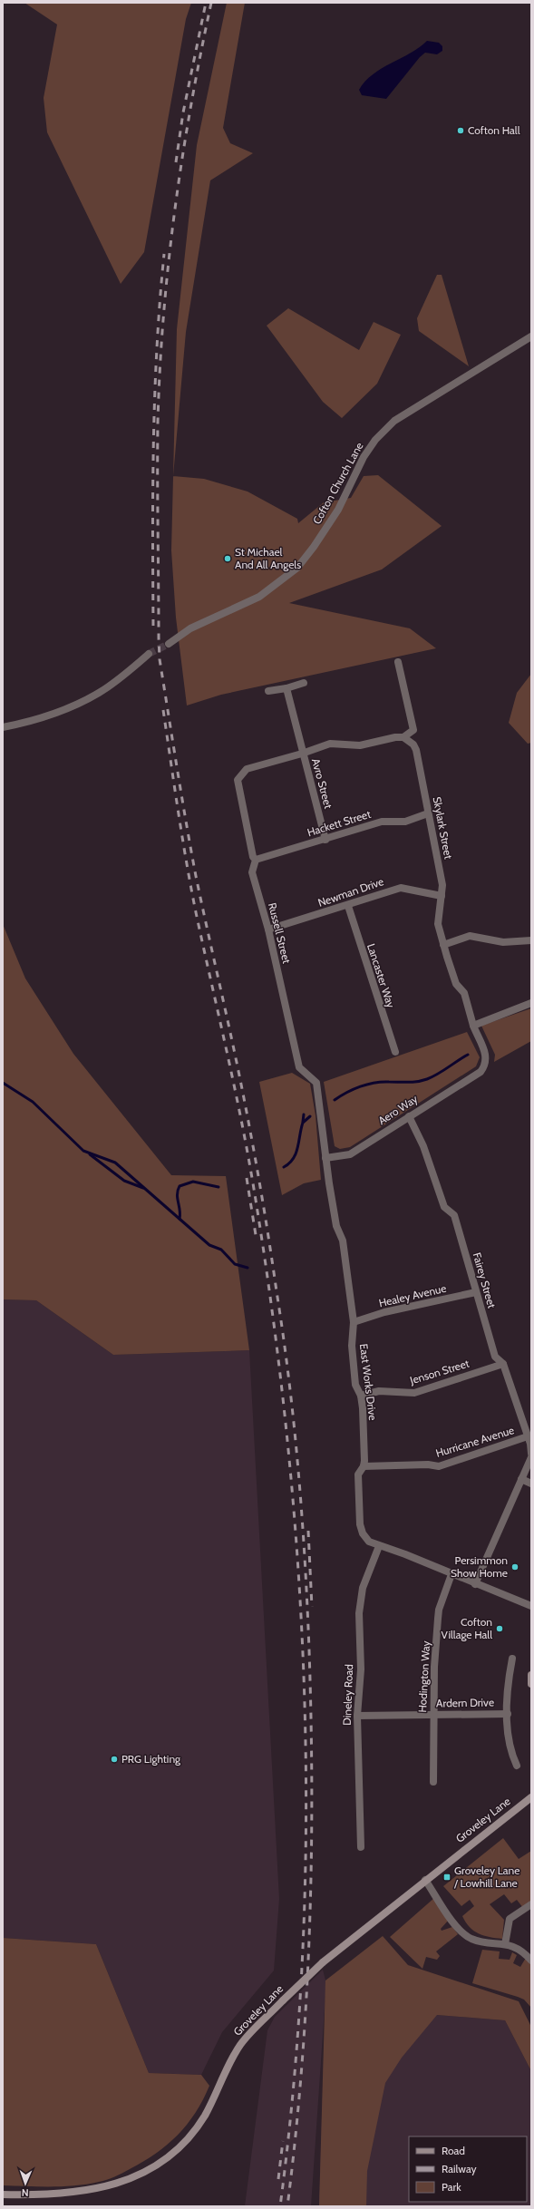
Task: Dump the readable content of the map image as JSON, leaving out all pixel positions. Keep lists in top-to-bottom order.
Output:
{
  "streets": {
    "main road": ["Groveley Lane"],
    "street": [
      "Cofton Church Lane",
      "Avro Street",
      "Hackett Street",
      "Skylark Street",
      "Newman Drive",
      "Russell Street",
      "Lancaster Way",
      "Aero Way",
      "Fairey Street",
      "Healey Avenue",
      "Jenson Street",
      "East Works Drive",
      "Hurricane Avenue",
      "Hodington Way",
      "Dineley Road",
      "Ardern Drive"
    ]
  },
  "crossings": [
    ["Avro Street", "Hackett Street"],
    ["Avro Street", "Russell Street"],
    ["Hackett Street", "Skylark Street"],
    ["Hackett Street", "Russell Street"],
    ["Skylark Street", "Newman Drive"],
    ["Skylark Street", "Aero Way"],
    ["Newman Drive", "Russell Street"],
    ["Newman Drive", "Lancaster Way"],
    ["Russell Street", "Aero Way"],
    ["Russell Street", "East Works Drive"],
    ["Aero Way", "Fairey Street"],
    ["Aero Way", "East Works Drive"],
    ["Fairey Street", "Healey Avenue"],
    ["Fairey Street", "Jenson Street"],
    ["Fairey Street", "Hurricane Avenue"],
    ["Healey Avenue", "East Works Drive"],
    ["Jenson Street", "East Works Drive"],
    ["East Works Drive", "Hurricane Avenue"],
    ["East Works Drive", "Hodington Way"],
    ["East Works Drive", "Dineley Road"],
    ["Hodington Way", "Ardern Drive"],
    ["Dineley Road", "Ardern Drive"]
  ],
  "places": {
    "other": [
      "Cofton Hall",
      "St Michael And All Angels",
      "Persimmon Show Home",
      "Cofton Village Hall",
      "PRG Lighting"
    ],
    "transit": ["Groveley Lane / Lowhill Lane"]
  },
  "legend": ["Road", "Railway", "Park"],
  "north": "bottom"
}
